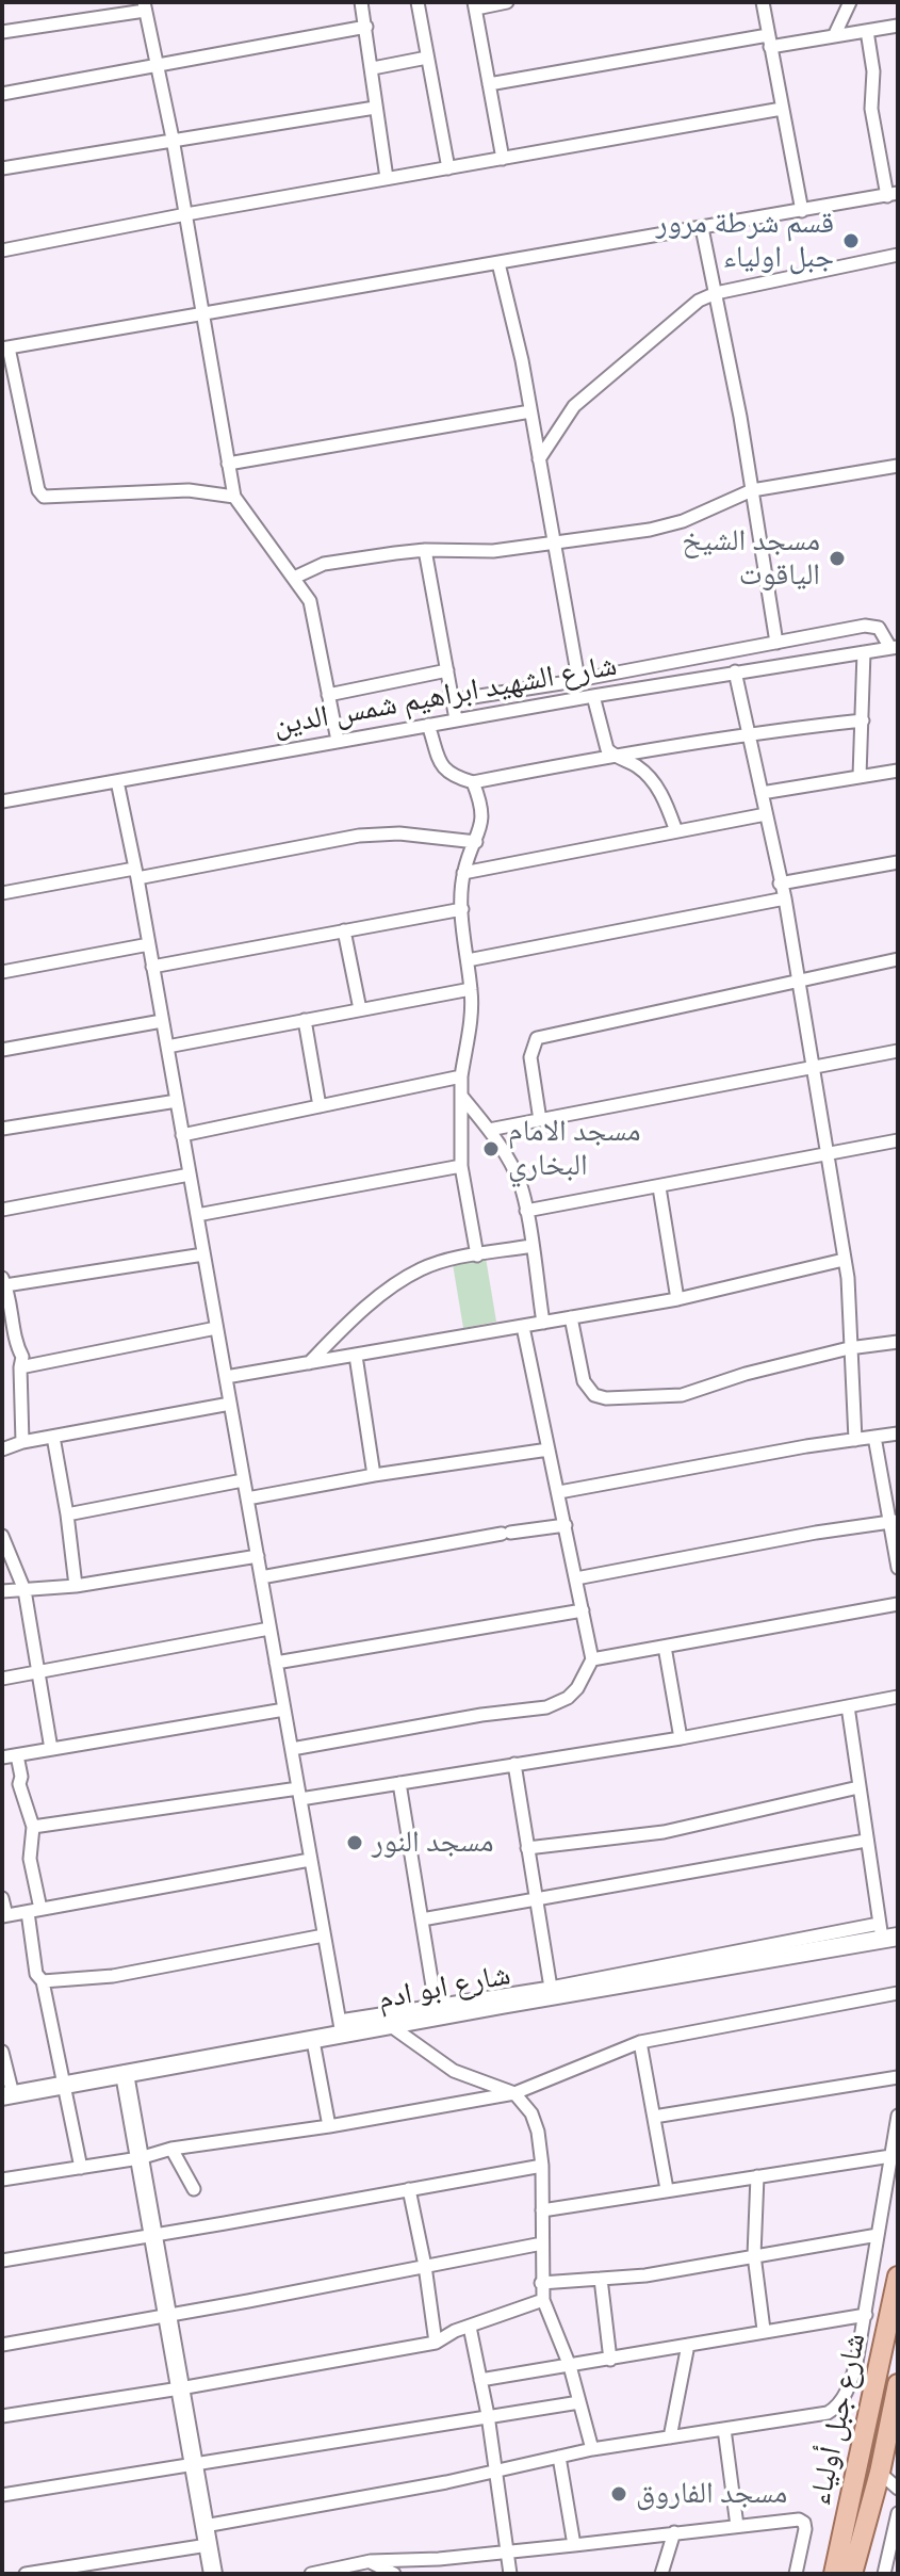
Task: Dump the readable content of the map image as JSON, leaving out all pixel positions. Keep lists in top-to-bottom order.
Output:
{
  "streets": {
    "main road": ["شارع جبل أولياء"],
    "street": ["شارع الشهيد ابراهيم شمس الدين", "شارع ابو ادم"]
  },
  "places": [
    "قسم شرطة مرور جبل اولياء",
    "مسجد الشيخ الياقوت",
    "مسجد الامام البخاري",
    "مسجد النور",
    "مسجد الفاروق"
  ]
}
